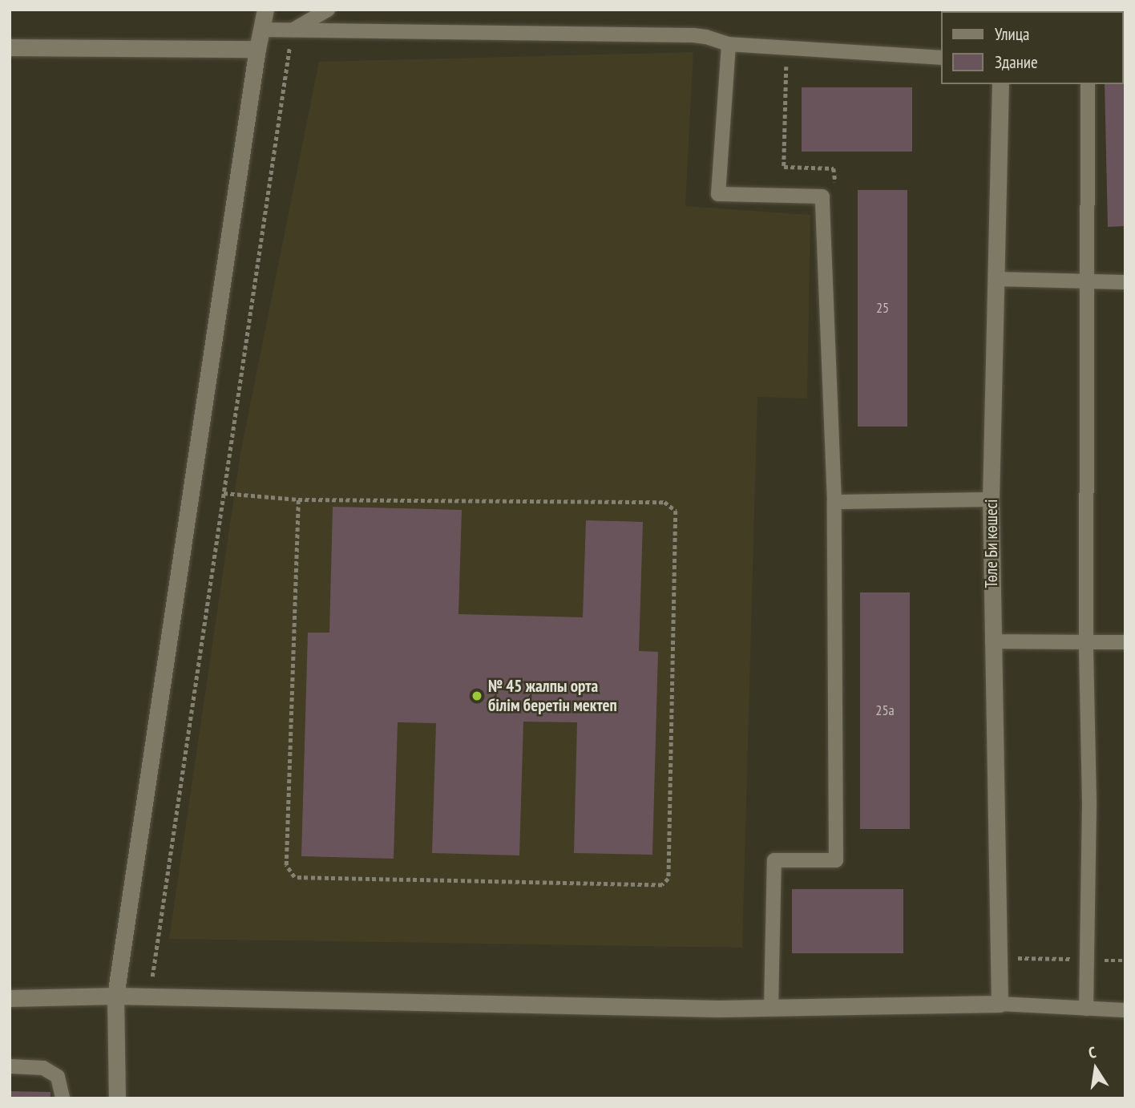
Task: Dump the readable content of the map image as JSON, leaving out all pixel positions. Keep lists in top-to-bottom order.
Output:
{
  "streets": {
    "street": ["Төле Би көшесі"]
  },
  "places": ["№ 45 жалпы орта білім беретін мектеп"],
  "house_numbers": ["25", "25а"],
  "legend": ["Улица", "Здание"],
  "north": "top"
}
